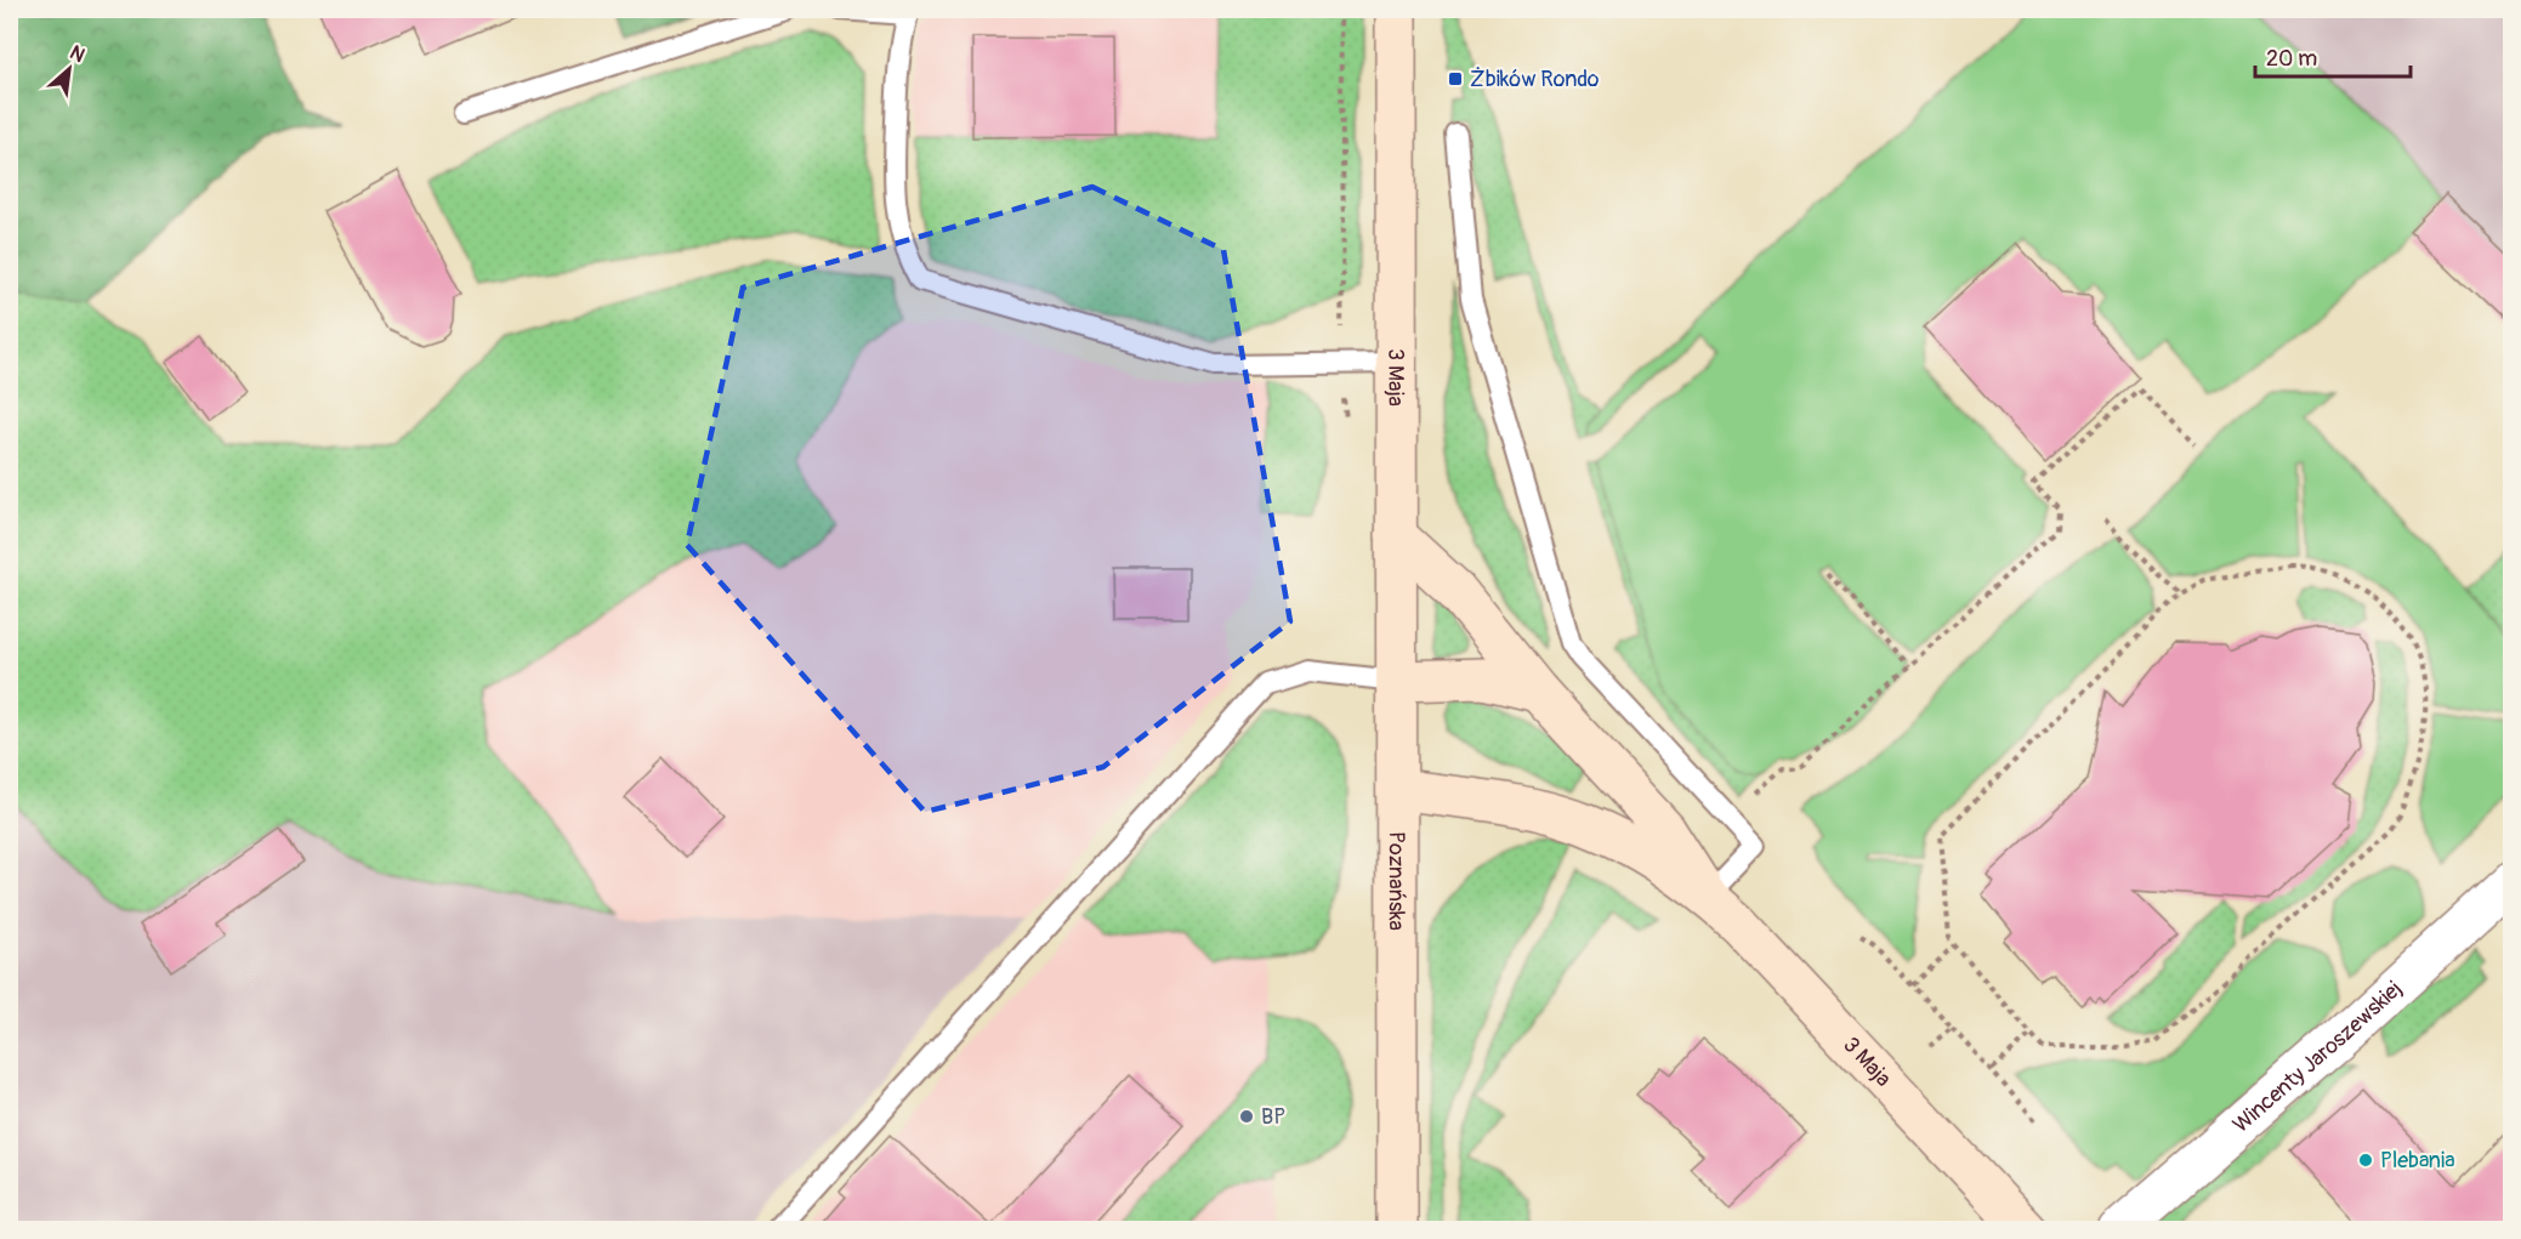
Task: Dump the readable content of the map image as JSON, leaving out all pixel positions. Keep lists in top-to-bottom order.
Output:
{
  "streets": {
    "street": ["3 Maja", "Poznańska", "Wincenty Jaroszewskiej"]
  },
  "crossings": [
    ["3 Maja", "Poznańska"]
  ],
  "places": {
    "transit": ["Żbików Rondo"],
    "other": ["BP", "Plebania"]
  },
  "scale_bar": "20 m",
  "north": "top right"
}
